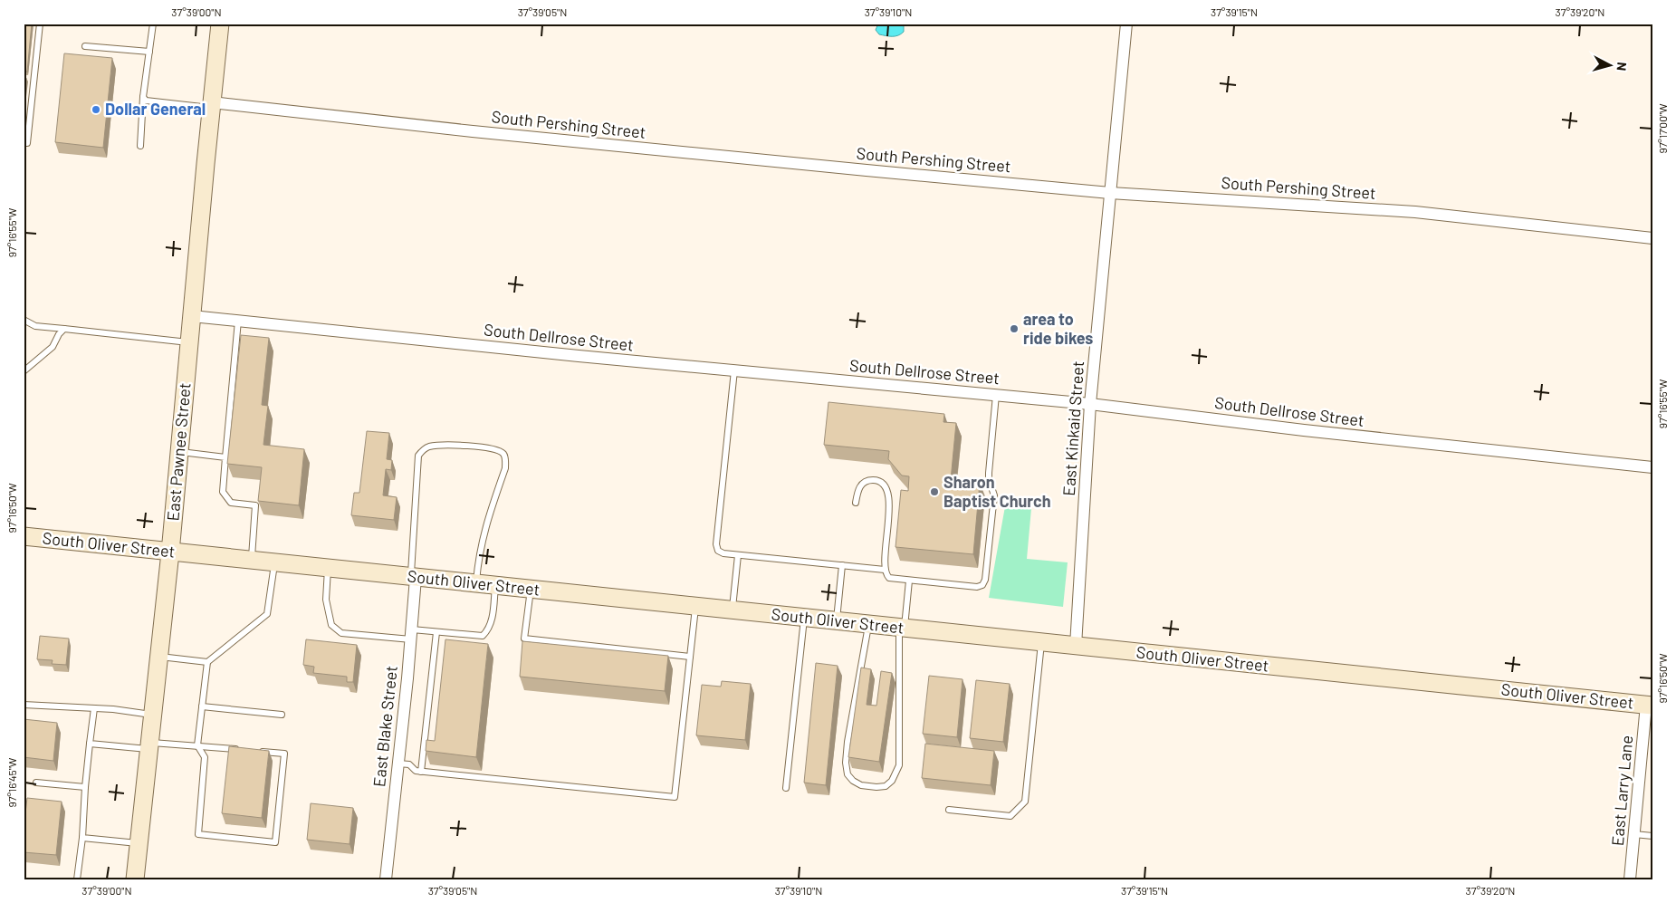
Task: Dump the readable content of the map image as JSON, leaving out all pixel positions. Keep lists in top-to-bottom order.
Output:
{
  "streets": {
    "main road": ["East Pawnee Street", "South Oliver Street"],
    "street": [
      "South Pershing Street",
      "South Dellrose Street",
      "East Kinkaid Street",
      "East Blake Street",
      "East Larry Lane"
    ]
  },
  "crossings": [
    ["South Pershing Street", "East Kinkaid Street"],
    ["South Pershing Street", "East Pawnee Street"],
    ["South Dellrose Street", "East Kinkaid Street"],
    ["South Dellrose Street", "East Pawnee Street"],
    ["East Kinkaid Street", "South Oliver Street"],
    ["East Pawnee Street", "South Oliver Street"],
    ["South Oliver Street", "East Blake Street"],
    ["South Oliver Street", "East Larry Lane"]
  ],
  "places": ["Dollar General", "area to ride bikes", "Sharon Baptist Church"],
  "north": "right",
  "coordinates": [
    "37°39'00\"N",
    "37°39'05\"N",
    "37°39'10\"N",
    "37°39'15\"N",
    "37°39'20\"N",
    "97°17'00\"W",
    "97°16'55\"W",
    "97°16'50\"W",
    "97°16'45\"W"
  ]
}
